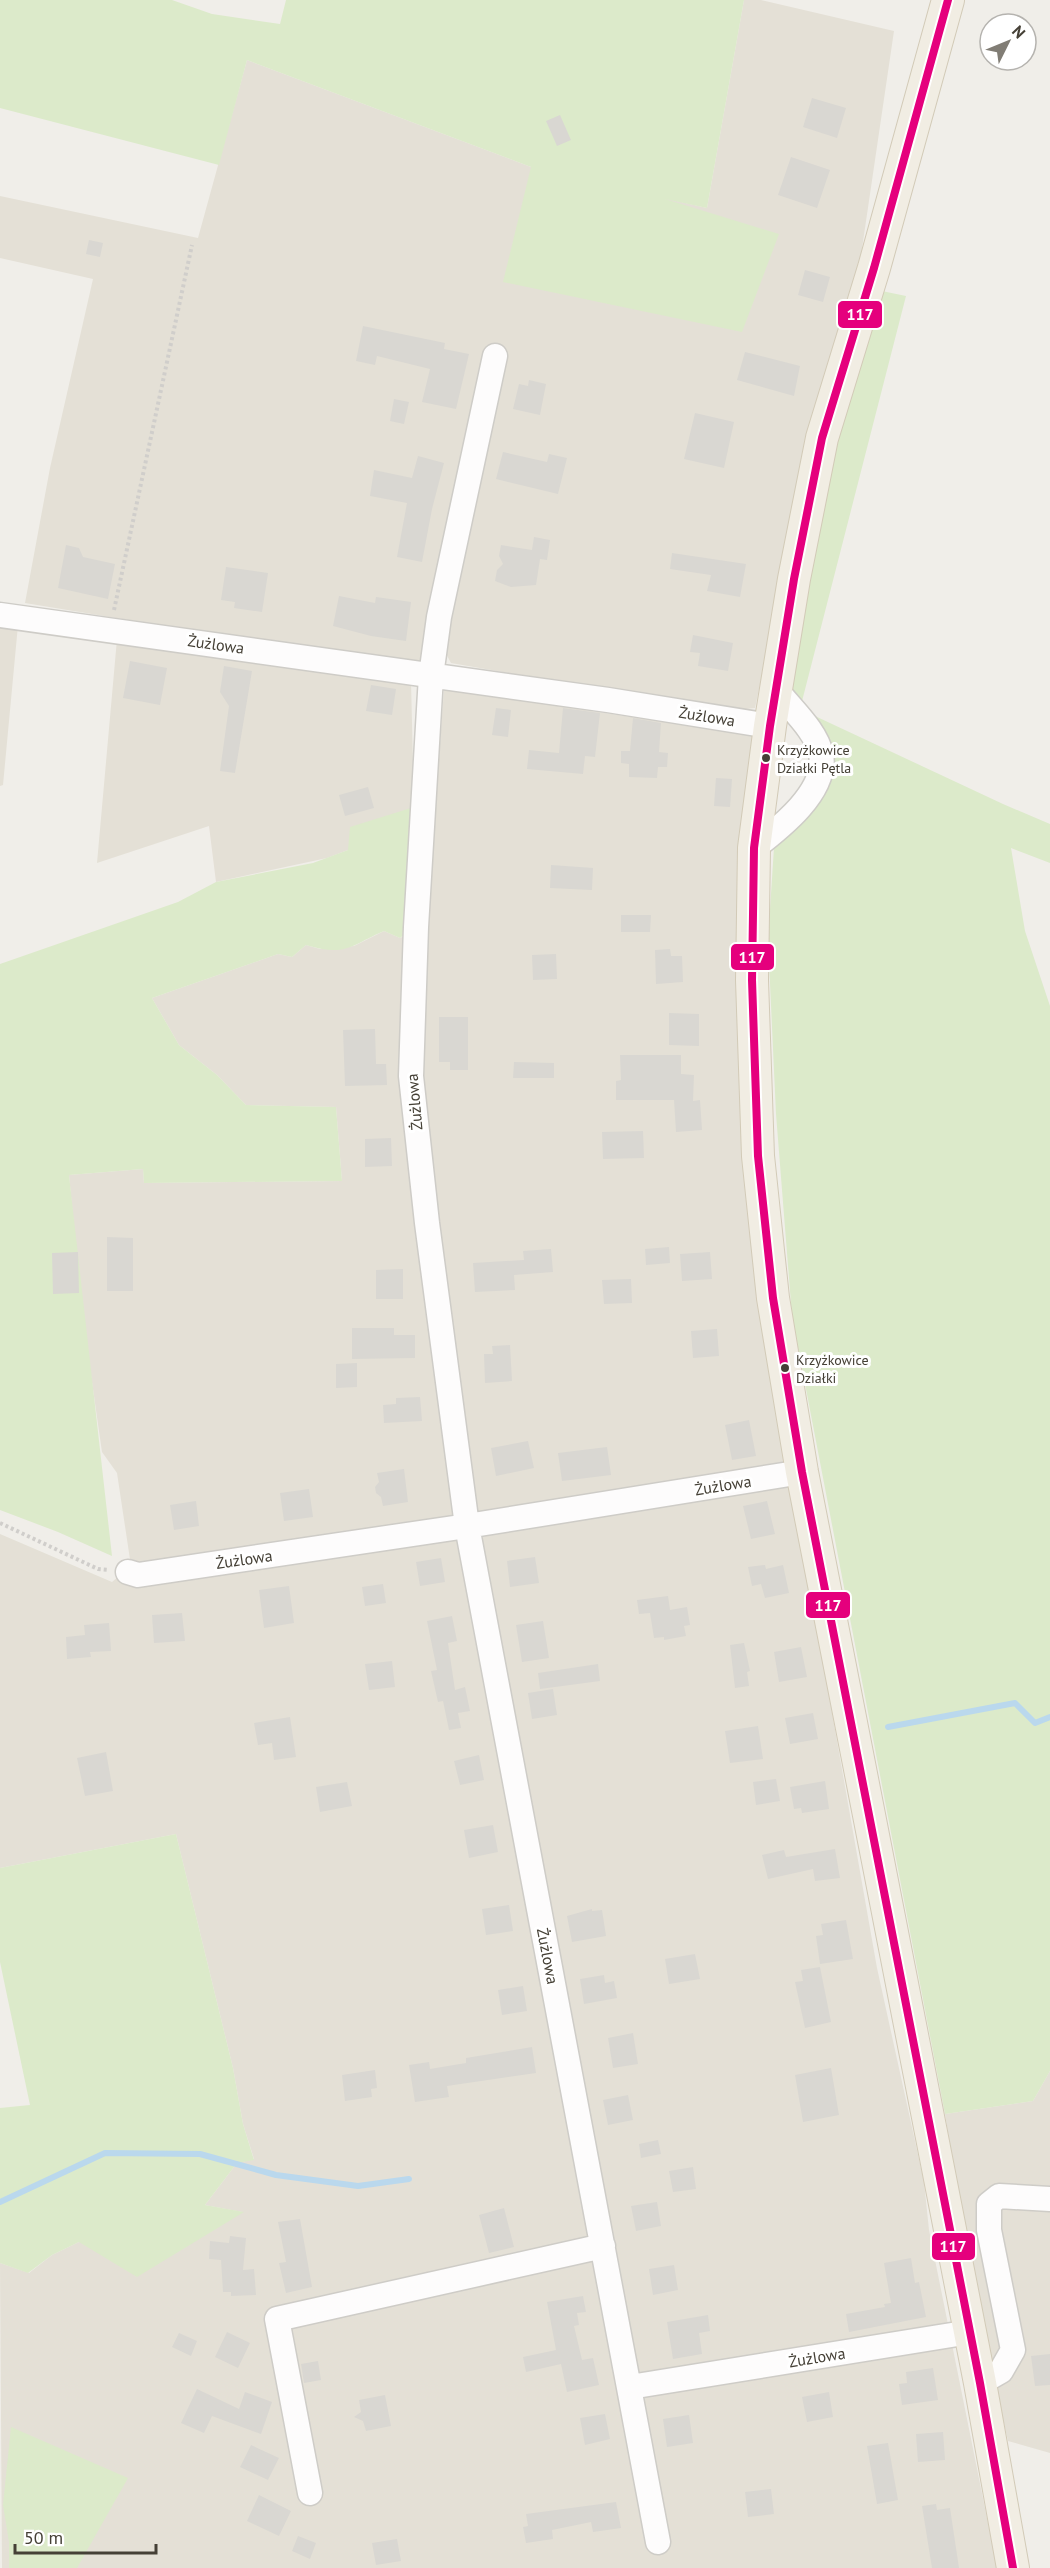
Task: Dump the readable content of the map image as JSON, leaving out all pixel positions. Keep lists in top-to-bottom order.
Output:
{
  "streets": {
    "street": ["Żużlowa"]
  },
  "places": ["Krzyżkowice Działki Pętla", "Krzyżkowice Działki"],
  "lines": ["transit line 117"],
  "scale_bar": "50 m",
  "north": "top right"
}
